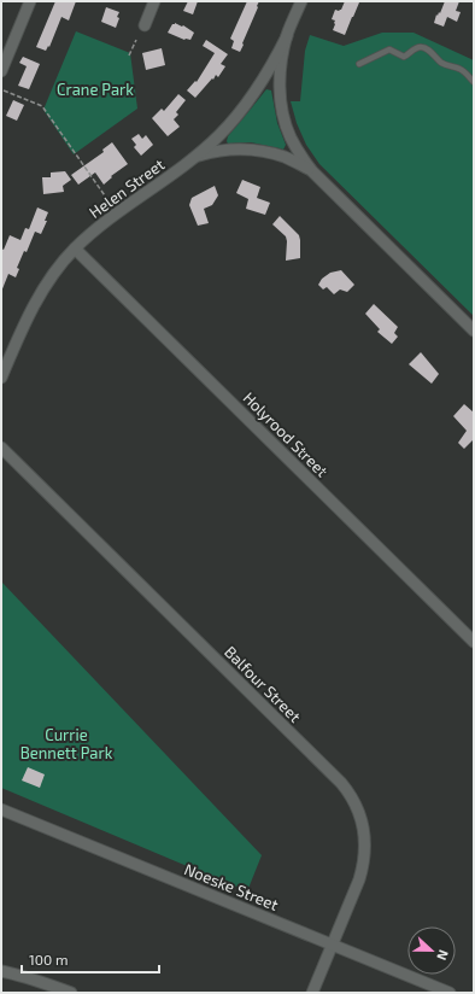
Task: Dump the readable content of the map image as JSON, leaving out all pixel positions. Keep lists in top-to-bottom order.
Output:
{
  "streets": {
    "street": [
      "Helen Street",
      "Holyrood Street",
      "Balfour Street",
      "Noeske Street"
    ]
  },
  "crossings": [
    ["Helen Street", "Holyrood Street"],
    ["Balfour Street", "Noeske Street"]
  ],
  "parks": ["Crane Park", "Currie Bennett Park"],
  "scale_bar": "100 m",
  "north": "right"
}
